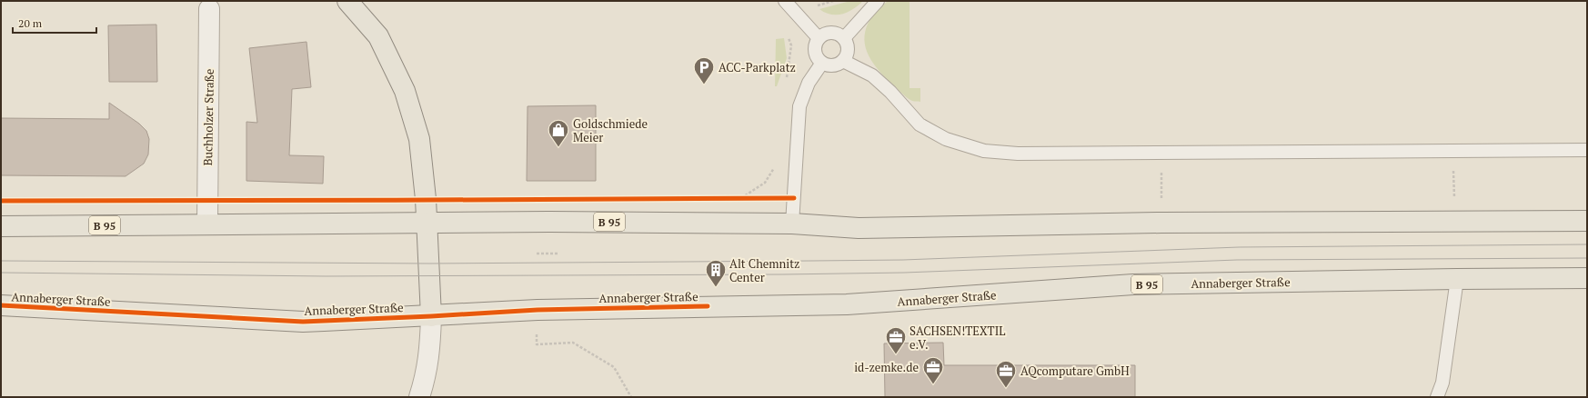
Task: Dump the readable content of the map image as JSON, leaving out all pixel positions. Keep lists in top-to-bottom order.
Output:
{
  "streets": {
    "main road": ["B 95", "Annaberger Straße"],
    "street": ["Buchholzer Straße"]
  },
  "crossings": [
    ["Buchholzer Straße", "B 95"]
  ],
  "places": {
    "parking": ["ACC-Parkplatz"],
    "shop": ["Goldschmiede Meier"],
    "building": ["Alt Chemnitz Center"],
    "office": ["SACHSEN!TEXTIL e.V.", "id-zemke.de", "AQcomputare GmbH"]
  },
  "scale_bar": "20 m"
}
